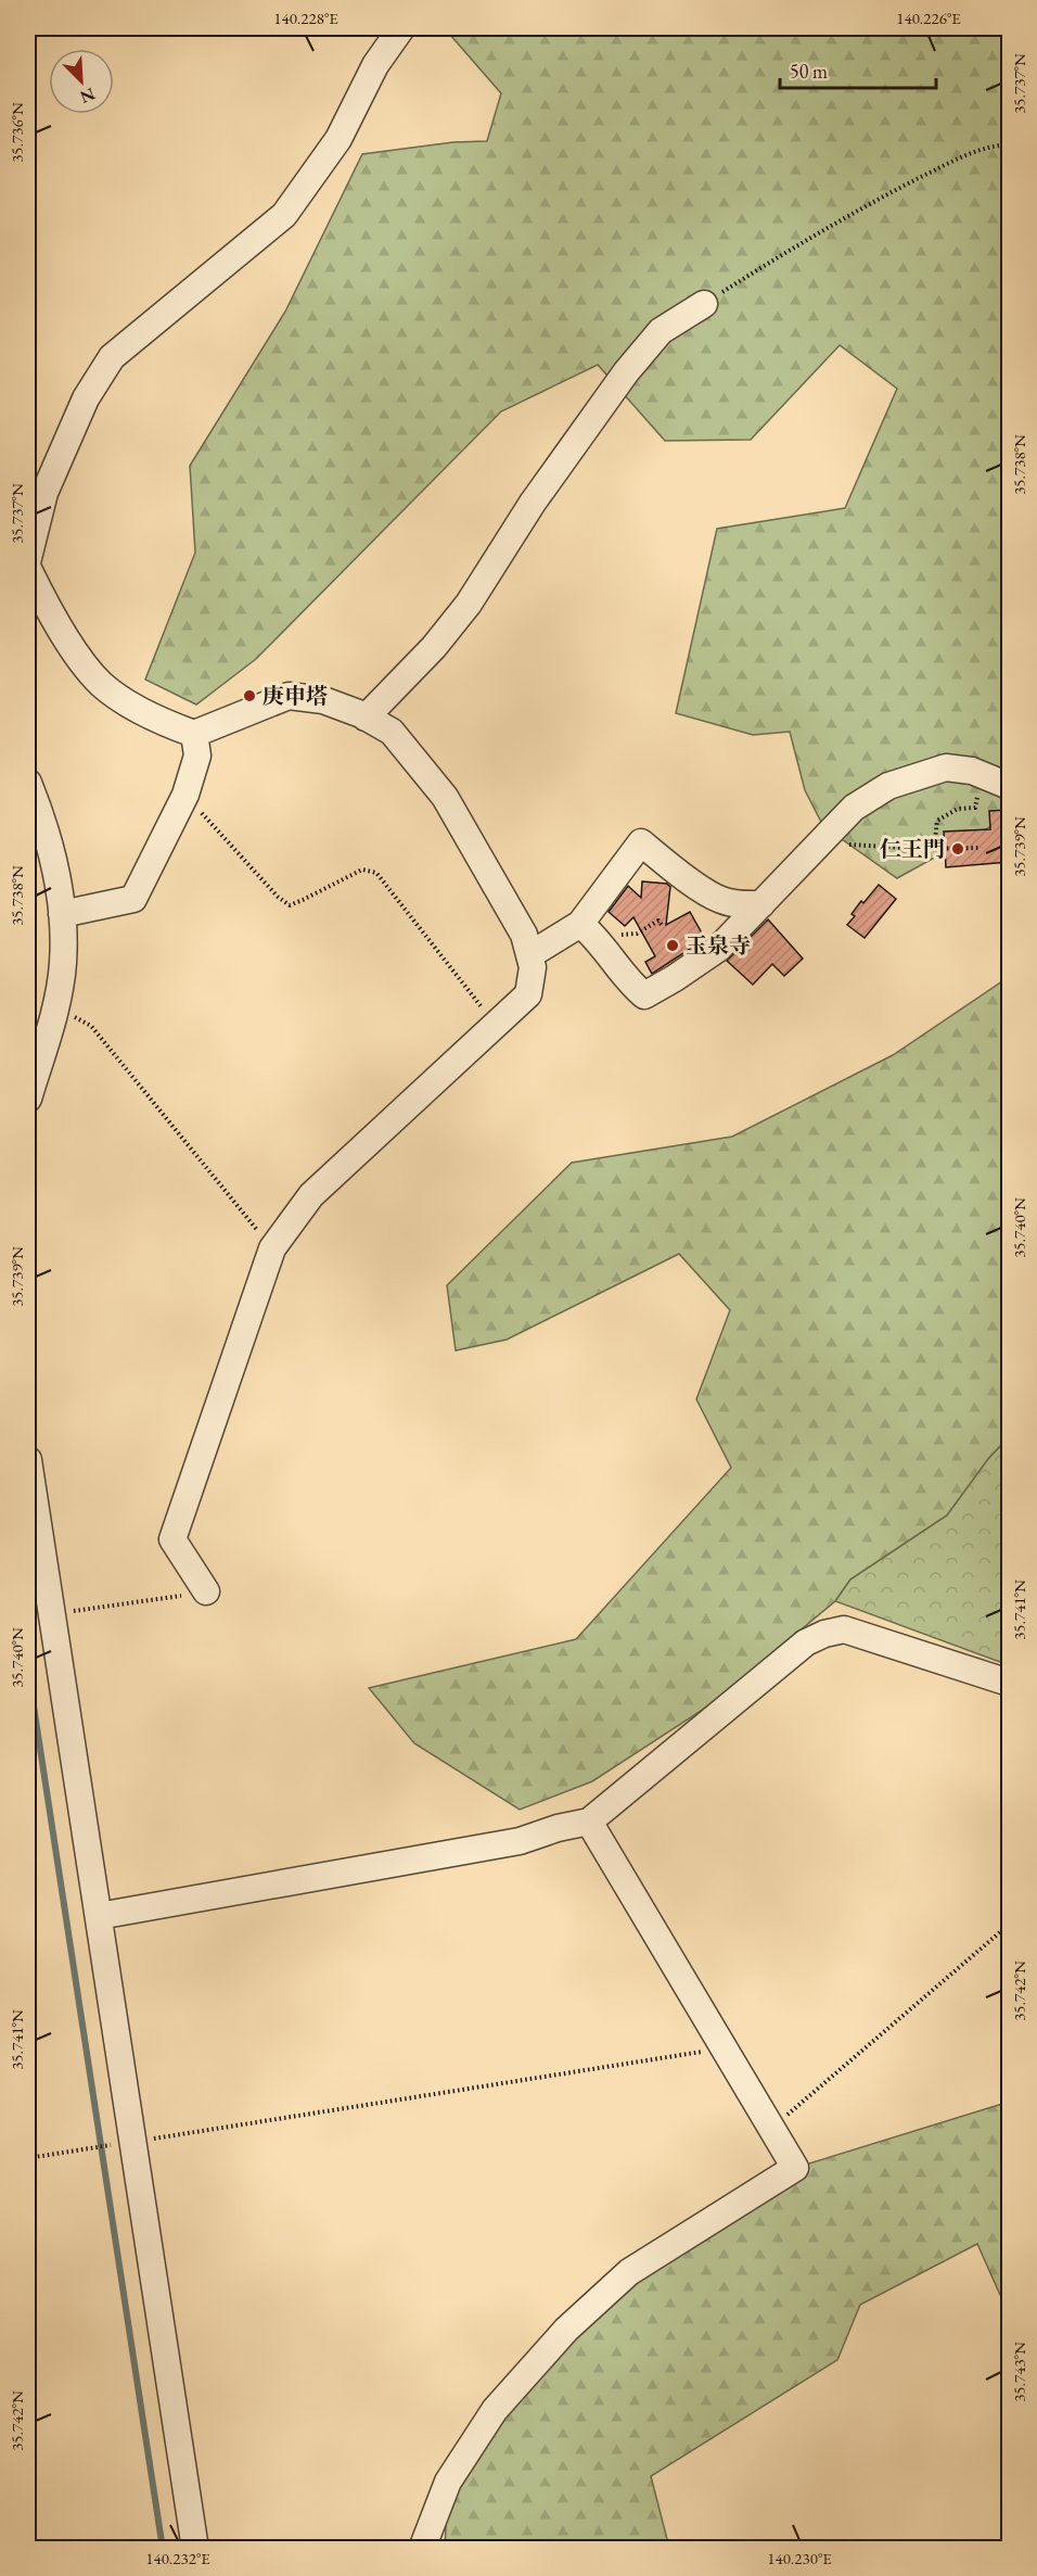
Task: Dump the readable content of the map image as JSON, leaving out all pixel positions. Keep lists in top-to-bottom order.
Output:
{
  "places": ["庚申塔", "仁王門", "玉泉寺"],
  "scale_bar": "50 m",
  "north": "bottom right",
  "coordinates": [
    "140.228°E",
    "140.226°E",
    "35.737°N",
    "35.736°N",
    "35.738°N",
    "35.739°N",
    "35.740°N",
    "35.741°N",
    "35.742°N",
    "35.743°N",
    "140.232°E",
    "140.230°E"
  ]
}
